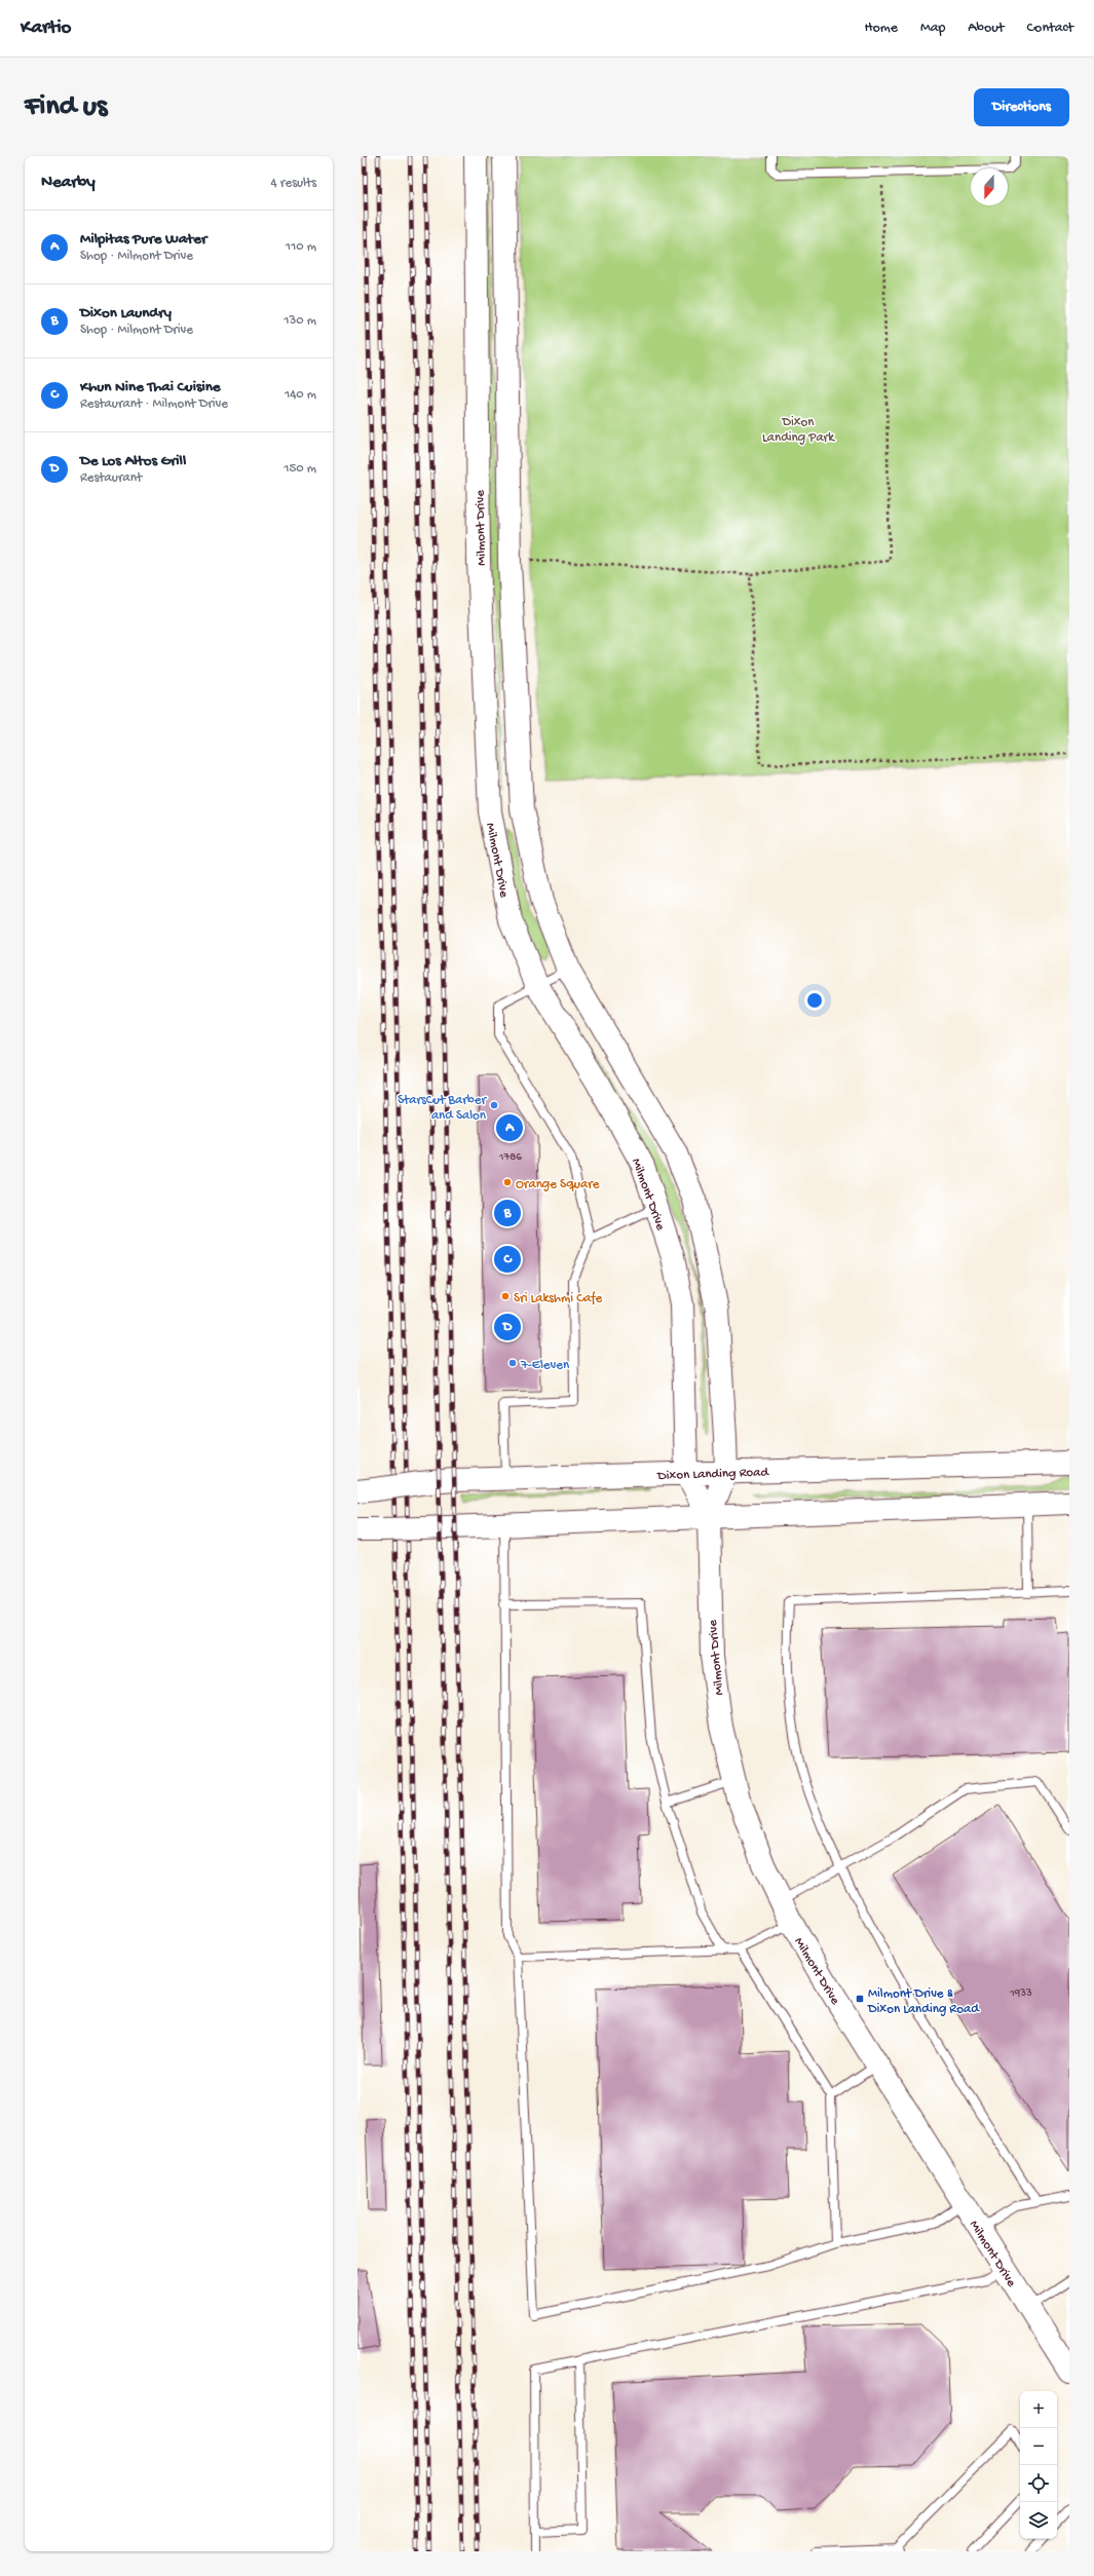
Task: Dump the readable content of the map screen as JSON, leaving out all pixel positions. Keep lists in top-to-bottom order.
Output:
{
  "streets": {
    "street": ["Milmont Drive", "Dixon Landing Road"]
  },
  "crossings": [
    ["Milmont Drive", "Dixon Landing Road"]
  ],
  "parks": ["Dixon Landing Park"],
  "places": {
    "other": [
      "StarsCut Barber and Salon",
      "Orange Square",
      "Sri Lakshmi Cafe",
      "7-Eleven"
    ],
    "transit": ["Milmont Drive & Dixon Landing Road"]
  },
  "house_numbers": ["1786", "1933"],
  "north": "bottom",
  "page": {
    "header": "Kartio",
    "nav": [
      "Home",
      "Map",
      "About",
      "Contact"
    ],
    "buttons": "Directions",
    "title": "Find us",
    "heading": ["Nearby", "4 results"],
    "list": [
      {
        "mark": "A",
        "name": "Milpitas Pure Water",
        "note": "Shop · Milmont Drive",
        "value": "110 m"
      },
      {
        "mark": "B",
        "name": "Dixon Laundry",
        "note": "Shop · Milmont Drive",
        "value": "130 m"
      },
      {
        "mark": "C",
        "name": "Khun Nine Thai Cuisine",
        "note": "Restaurant · Milmont Drive",
        "value": "140 m"
      },
      {
        "mark": "D",
        "name": "De Los Altos Grill",
        "note": "Restaurant",
        "value": "150 m"
      }
    ],
    "pins": [
      "A",
      "B",
      "C",
      "D"
    ],
    "map_buttons": ["+", "−"]
  }
}
